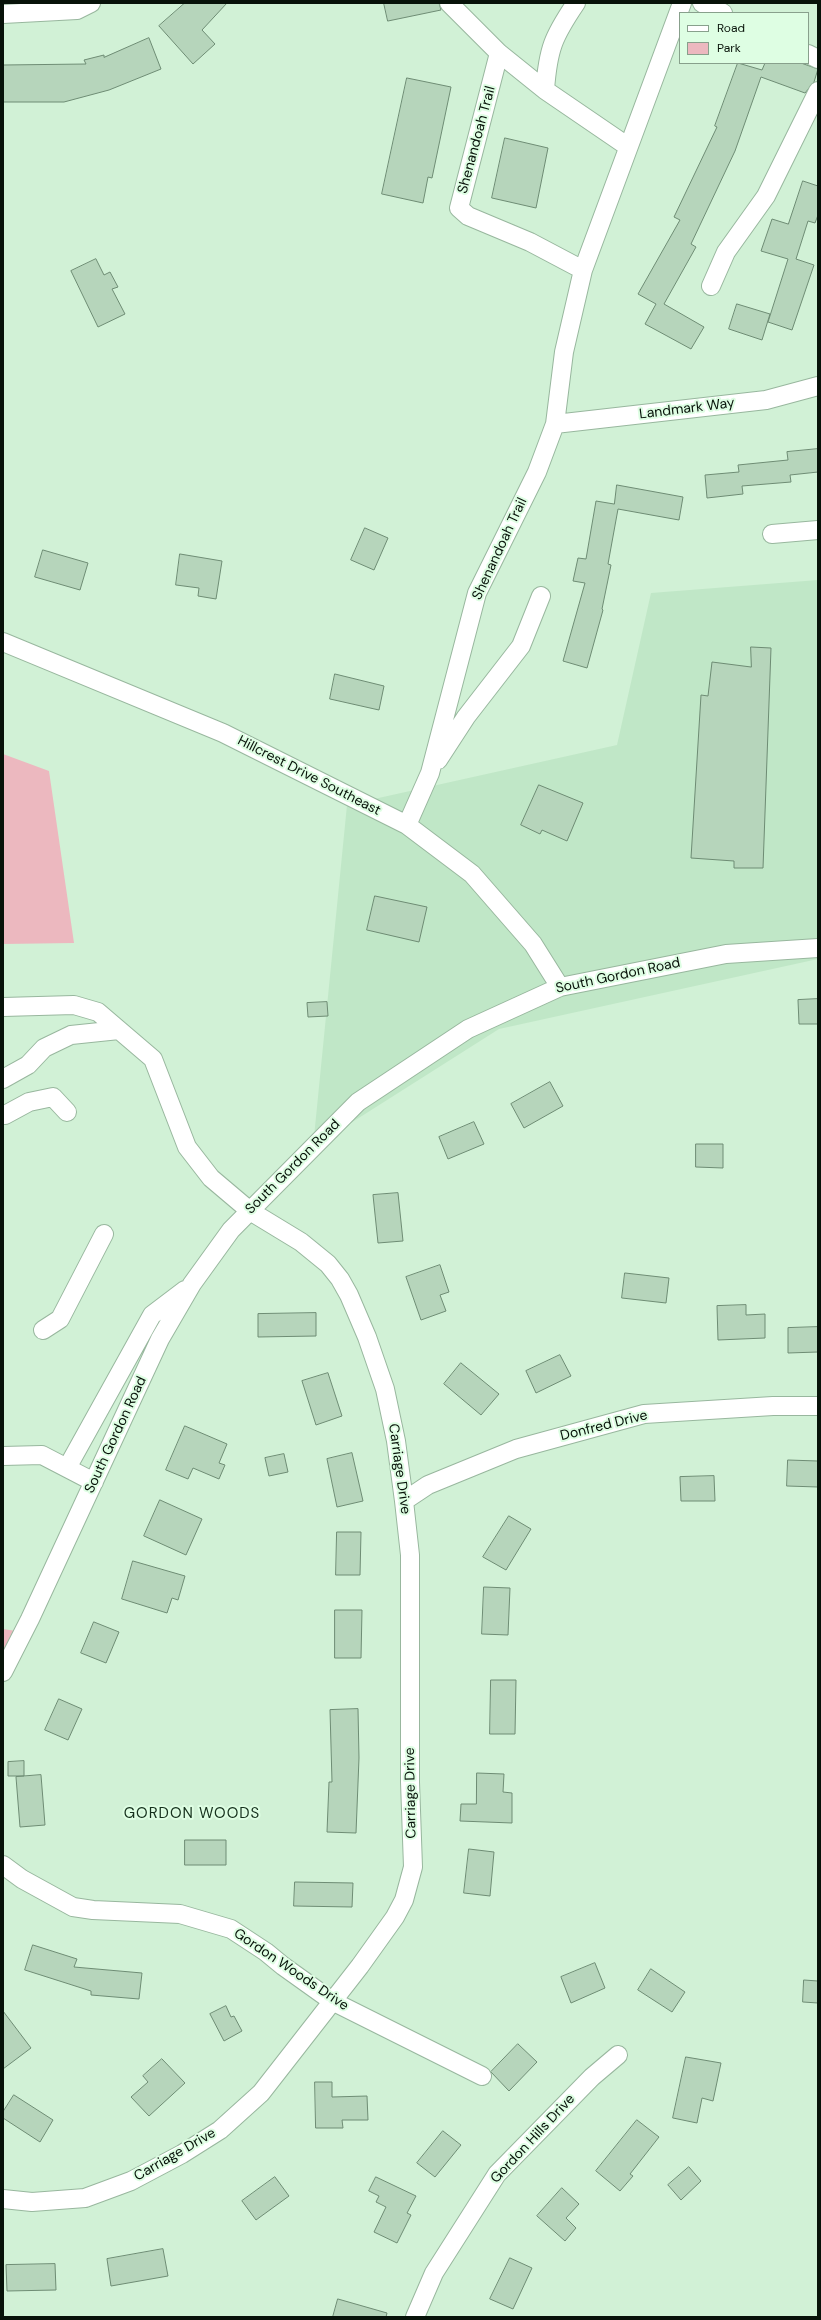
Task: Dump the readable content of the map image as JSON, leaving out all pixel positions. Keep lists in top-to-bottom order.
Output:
{
  "streets": {
    "street": [
      "Shenandoah Trail",
      "Landmark Way",
      "Hillcrest Drive Southeast",
      "South Gordon Road",
      "Donfred Drive",
      "Carriage Drive",
      "Gordon Woods Drive",
      "Gordon Hills Drive"
    ]
  },
  "crossings": [
    ["Shenandoah Trail", "Landmark Way"],
    ["Shenandoah Trail", "Hillcrest Drive Southeast"],
    ["Hillcrest Drive Southeast", "South Gordon Road"],
    ["South Gordon Road", "Carriage Drive"],
    ["Donfred Drive", "Carriage Drive"],
    ["Carriage Drive", "Gordon Woods Drive"]
  ],
  "districts": ["GORDON WOODS"],
  "legend": ["Road", "Park"]
}
